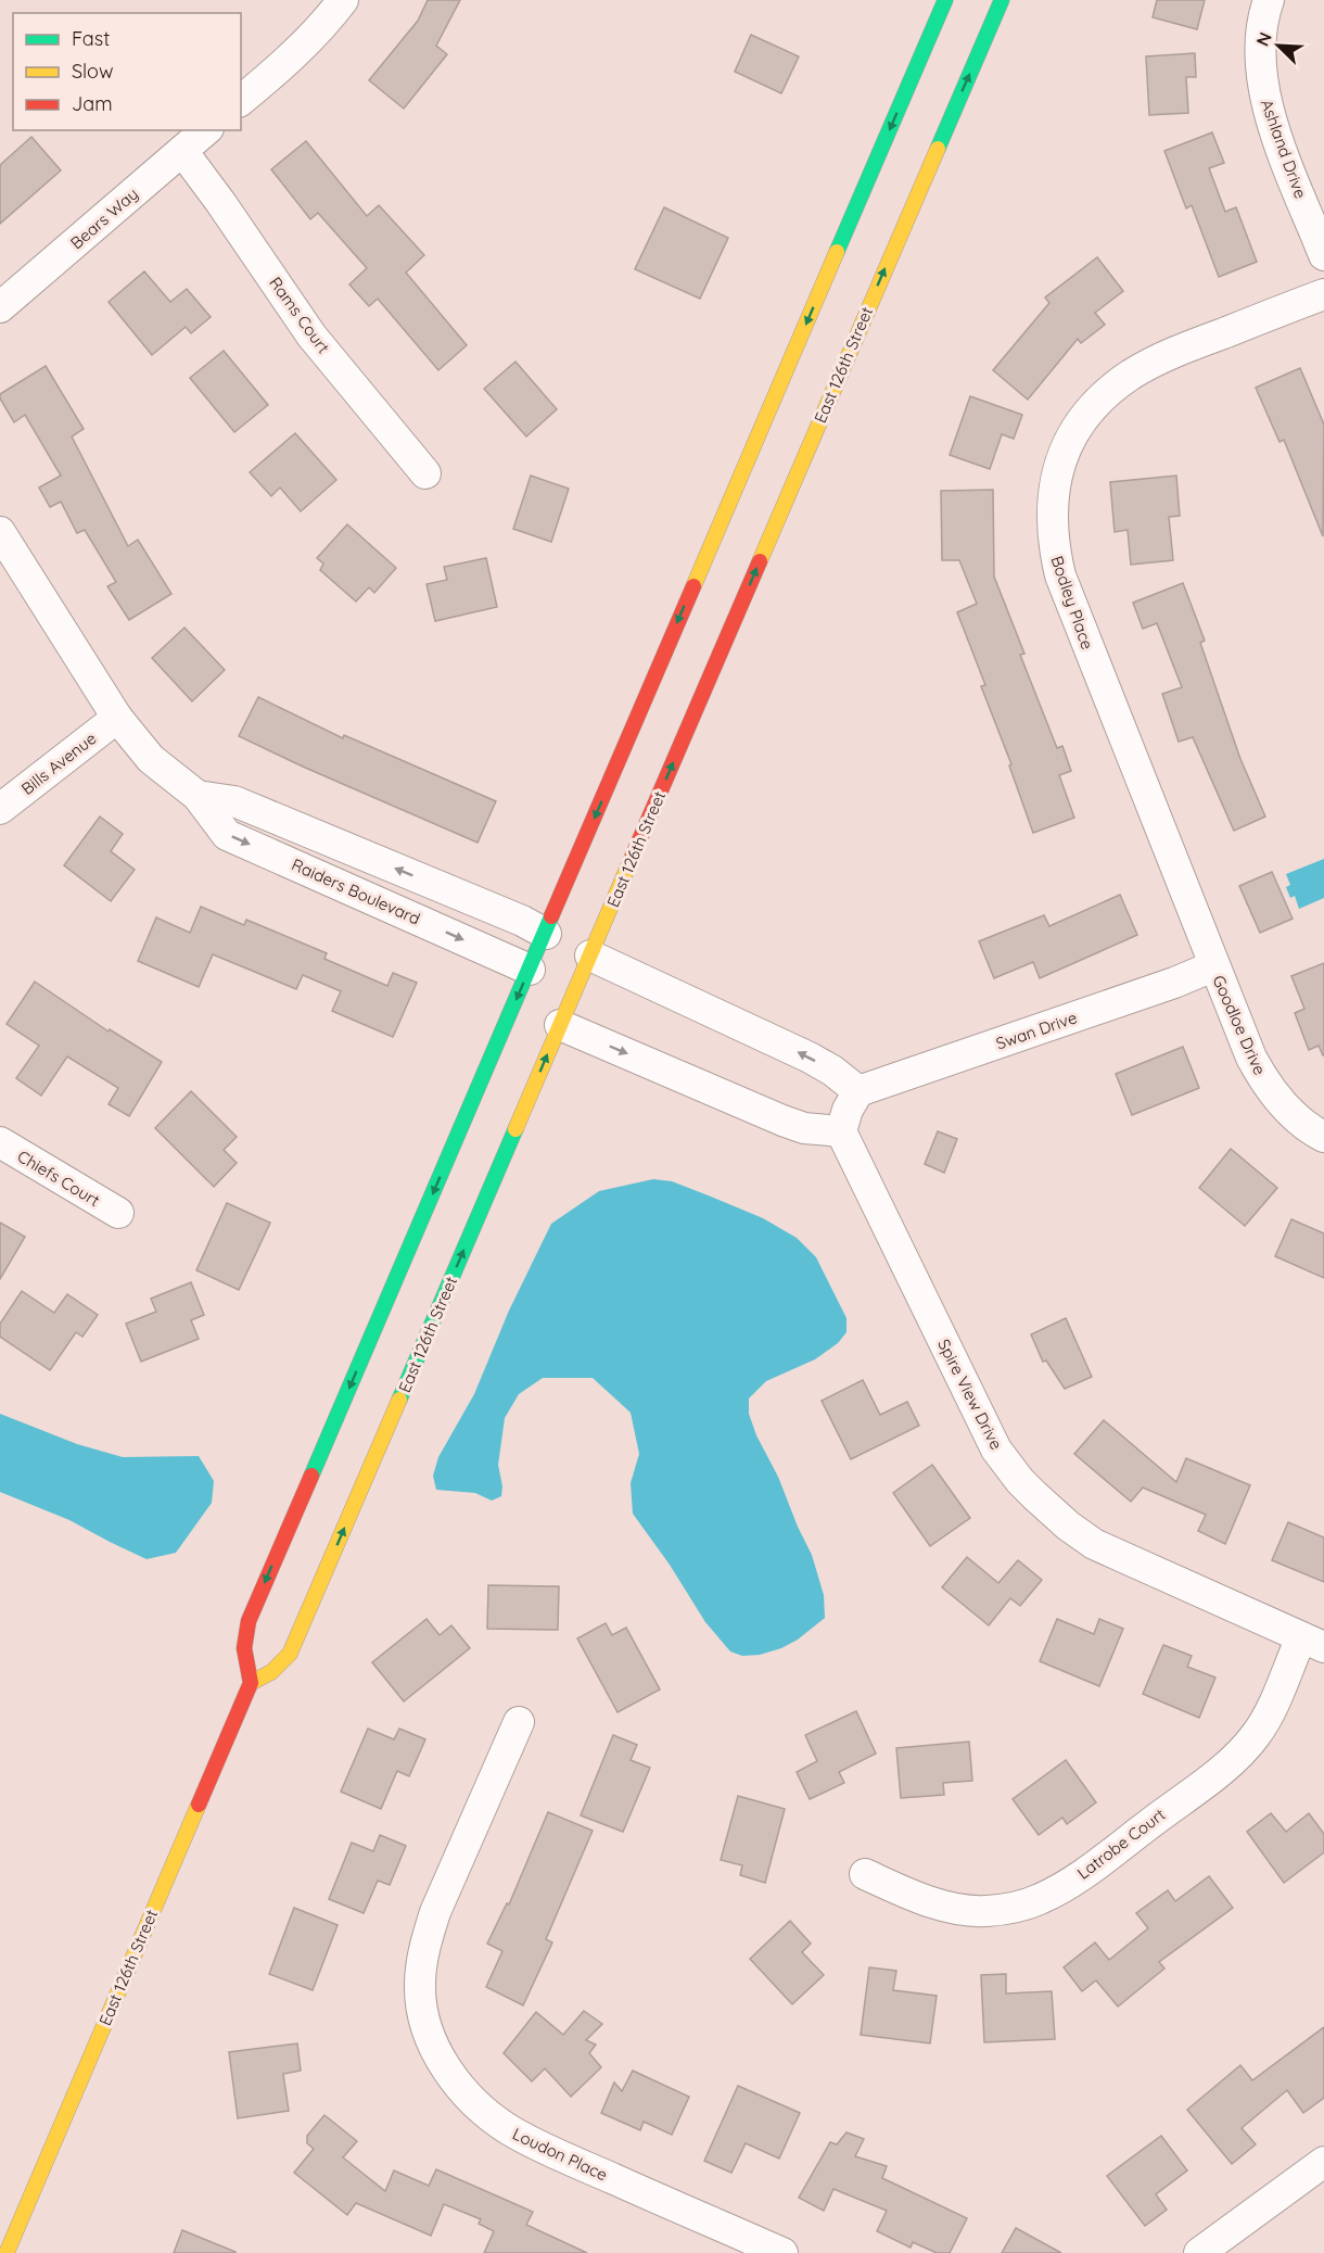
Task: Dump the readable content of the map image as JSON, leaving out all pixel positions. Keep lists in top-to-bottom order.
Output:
{
  "streets": {
    "main road": ["East 126th Street"],
    "street": [
      "Ashland Drive",
      "Bears Way",
      "Rams Court",
      "Bodley Place",
      "Bills Avenue",
      "Raiders Boulevard",
      "Goodloe Drive",
      "Swan Drive",
      "Chiefs Court",
      "Spire View Drive",
      "Latrobe Court",
      "Loudon Place"
    ]
  },
  "crossings": [
    ["Bears Way", "Rams Court"],
    ["Bodley Place", "Goodloe Drive"],
    ["Bodley Place", "Swan Drive"],
    ["Bills Avenue", "Raiders Boulevard"],
    ["Goodloe Drive", "Swan Drive"],
    ["Spire View Drive", "Latrobe Court"]
  ],
  "legend": ["Fast", "Slow", "Jam"],
  "north": "top left"
}
